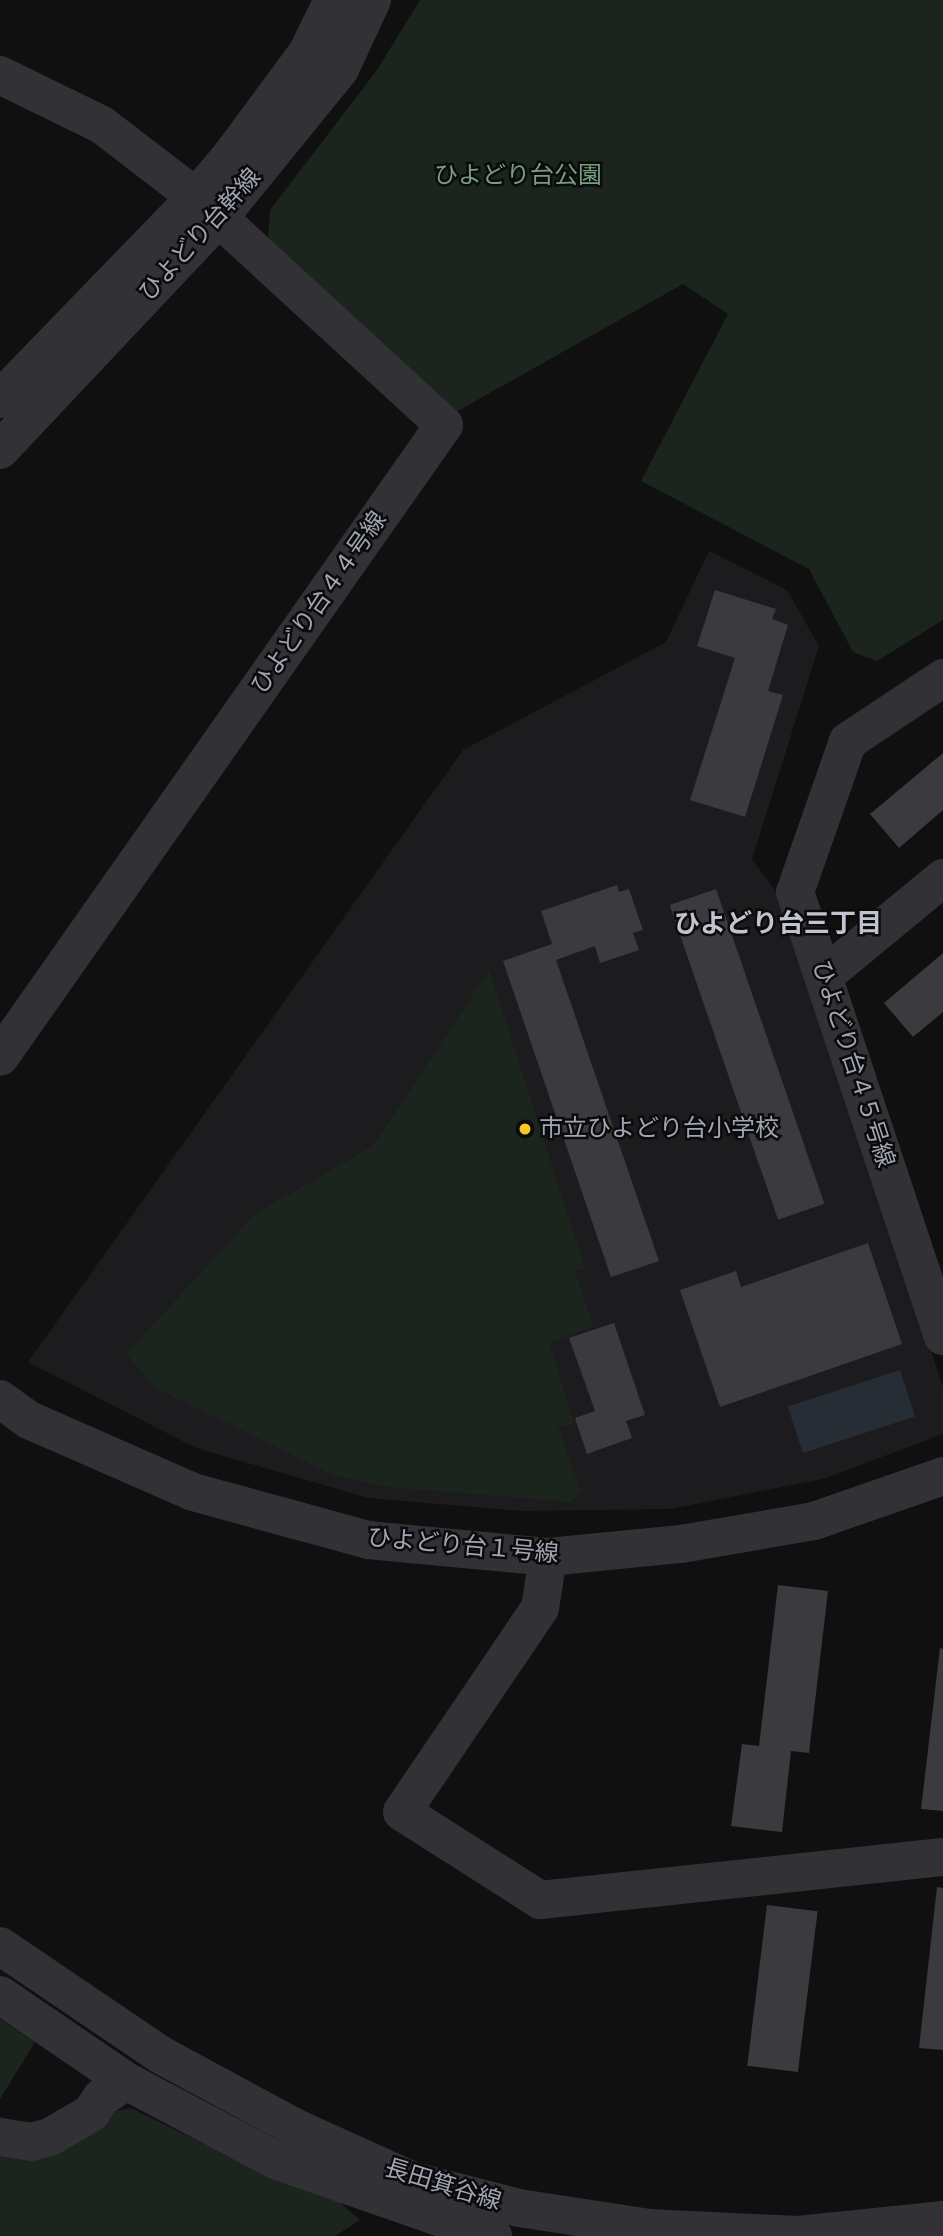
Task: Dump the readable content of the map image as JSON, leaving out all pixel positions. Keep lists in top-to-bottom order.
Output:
{
  "streets": {
    "street": [
      "ひよどり台幹線",
      "ひよどり台４４号線",
      "ひよどり台４５号線",
      "ひよどり台１号線",
      "長田箕谷線"
    ]
  },
  "crossings": [
    ["ひよどり台幹線", "ひよどり台４４号線"]
  ],
  "districts": ["ひよどり台三丁目"],
  "parks": ["ひよどり台公園"],
  "places": ["市立ひよどり台小学校"]
}
